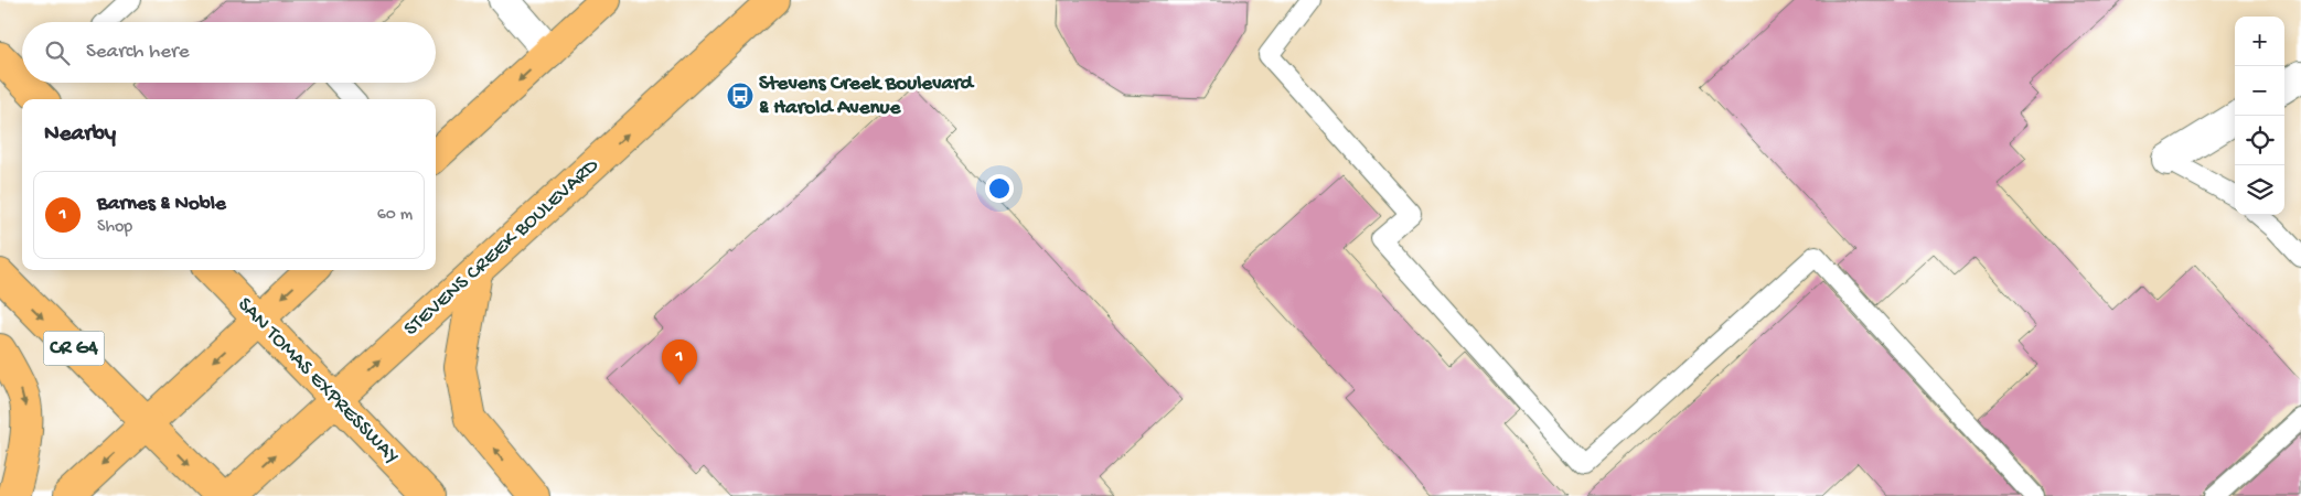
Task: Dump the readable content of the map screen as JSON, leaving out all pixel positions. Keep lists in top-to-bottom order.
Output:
{
  "streets": {
    "main road": ["STEVENS CREEK BOULEVARD", "CR G4", "SAN TOMAS EXPRESSWAY"]
  },
  "crossings": [
    ["STEVENS CREEK BOULEVARD", "SAN TOMAS EXPRESSWAY"]
  ],
  "places": {
    "bus stop": ["Stevens Creek Boulevard & Harold Avenue"]
  },
  "page": {
    "map_buttons": ["+", "−"],
    "search": "Search here",
    "heading": "Nearby",
    "list": [
      {
        "mark": "1",
        "name": "Barnes & Noble",
        "note": "Shop",
        "value": "60 m"
      }
    ],
    "pins": "1"
  }
}
